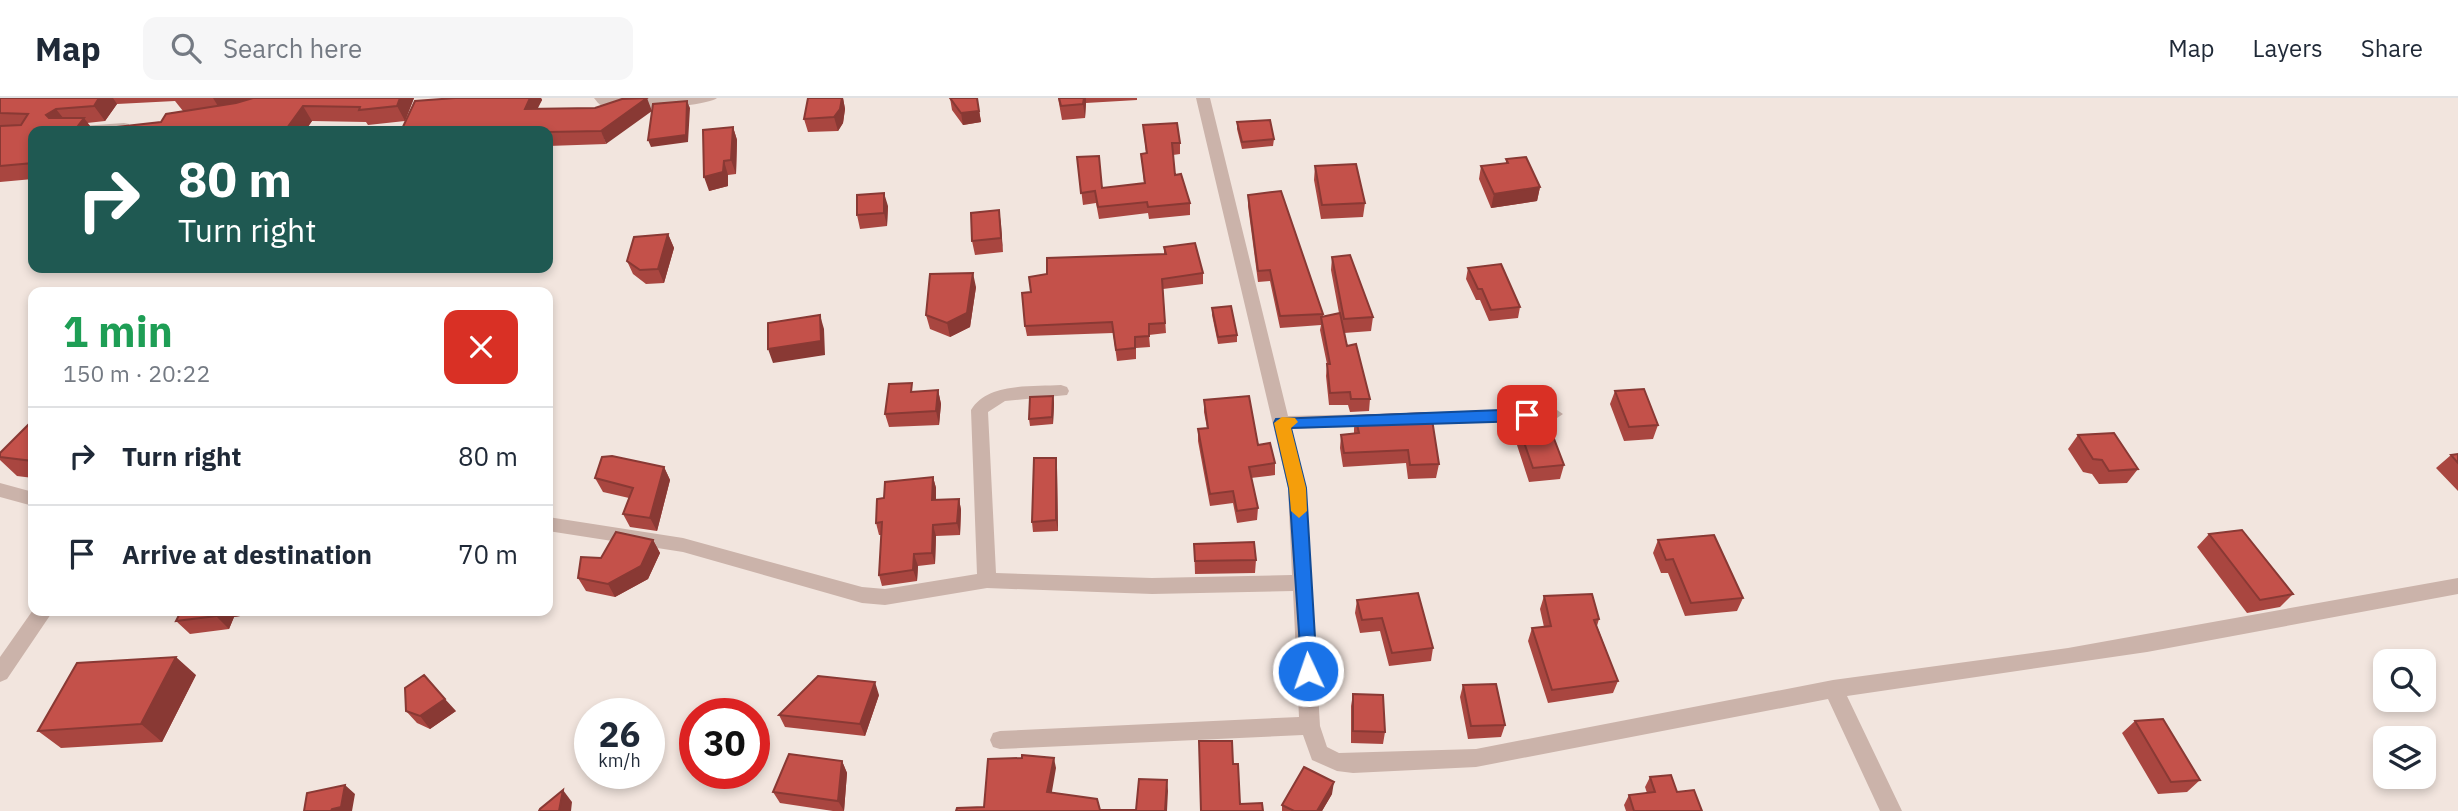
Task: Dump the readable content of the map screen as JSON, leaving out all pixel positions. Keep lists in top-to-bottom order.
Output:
{
  "page": {
    "header": "Map",
    "search": "Search here",
    "nav": ["Map", "Layers", "Share"],
    "turn": ["80 m", "Turn right"],
    "heading": ["1 min", "150 m · 20:22"],
    "list": [
      {
        "name": "Turn right",
        "value": "80 m"
      },
      {
        "name": "Arrive at destination",
        "value": "70 m"
      }
    ],
    "speed": "26 km/h",
    "limit": "30"
  }
}
